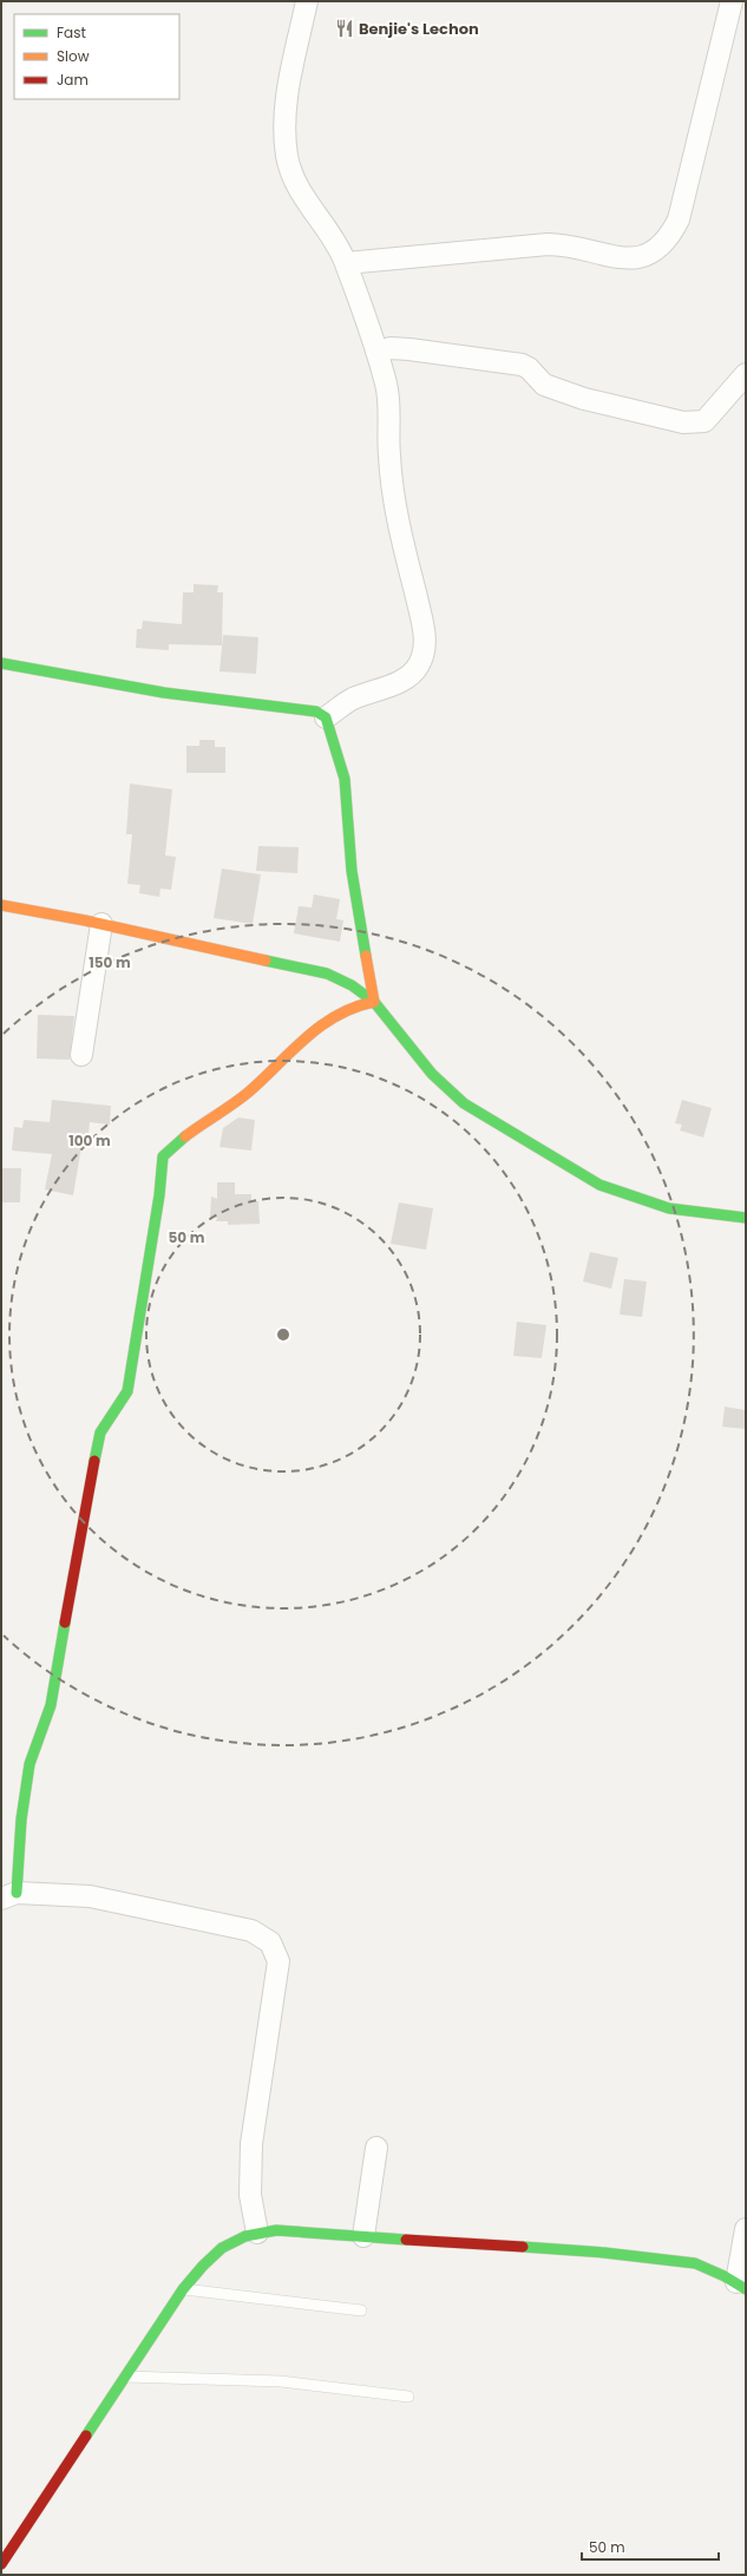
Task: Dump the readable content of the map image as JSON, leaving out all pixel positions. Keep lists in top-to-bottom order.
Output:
{
  "places": {
    "restaurant": ["Benjie's Lechon"]
  },
  "legend": ["Fast", "Slow", "Jam"],
  "scale_bar": "50 m",
  "rings": ["150 m", "100 m", "50 m"]
}
